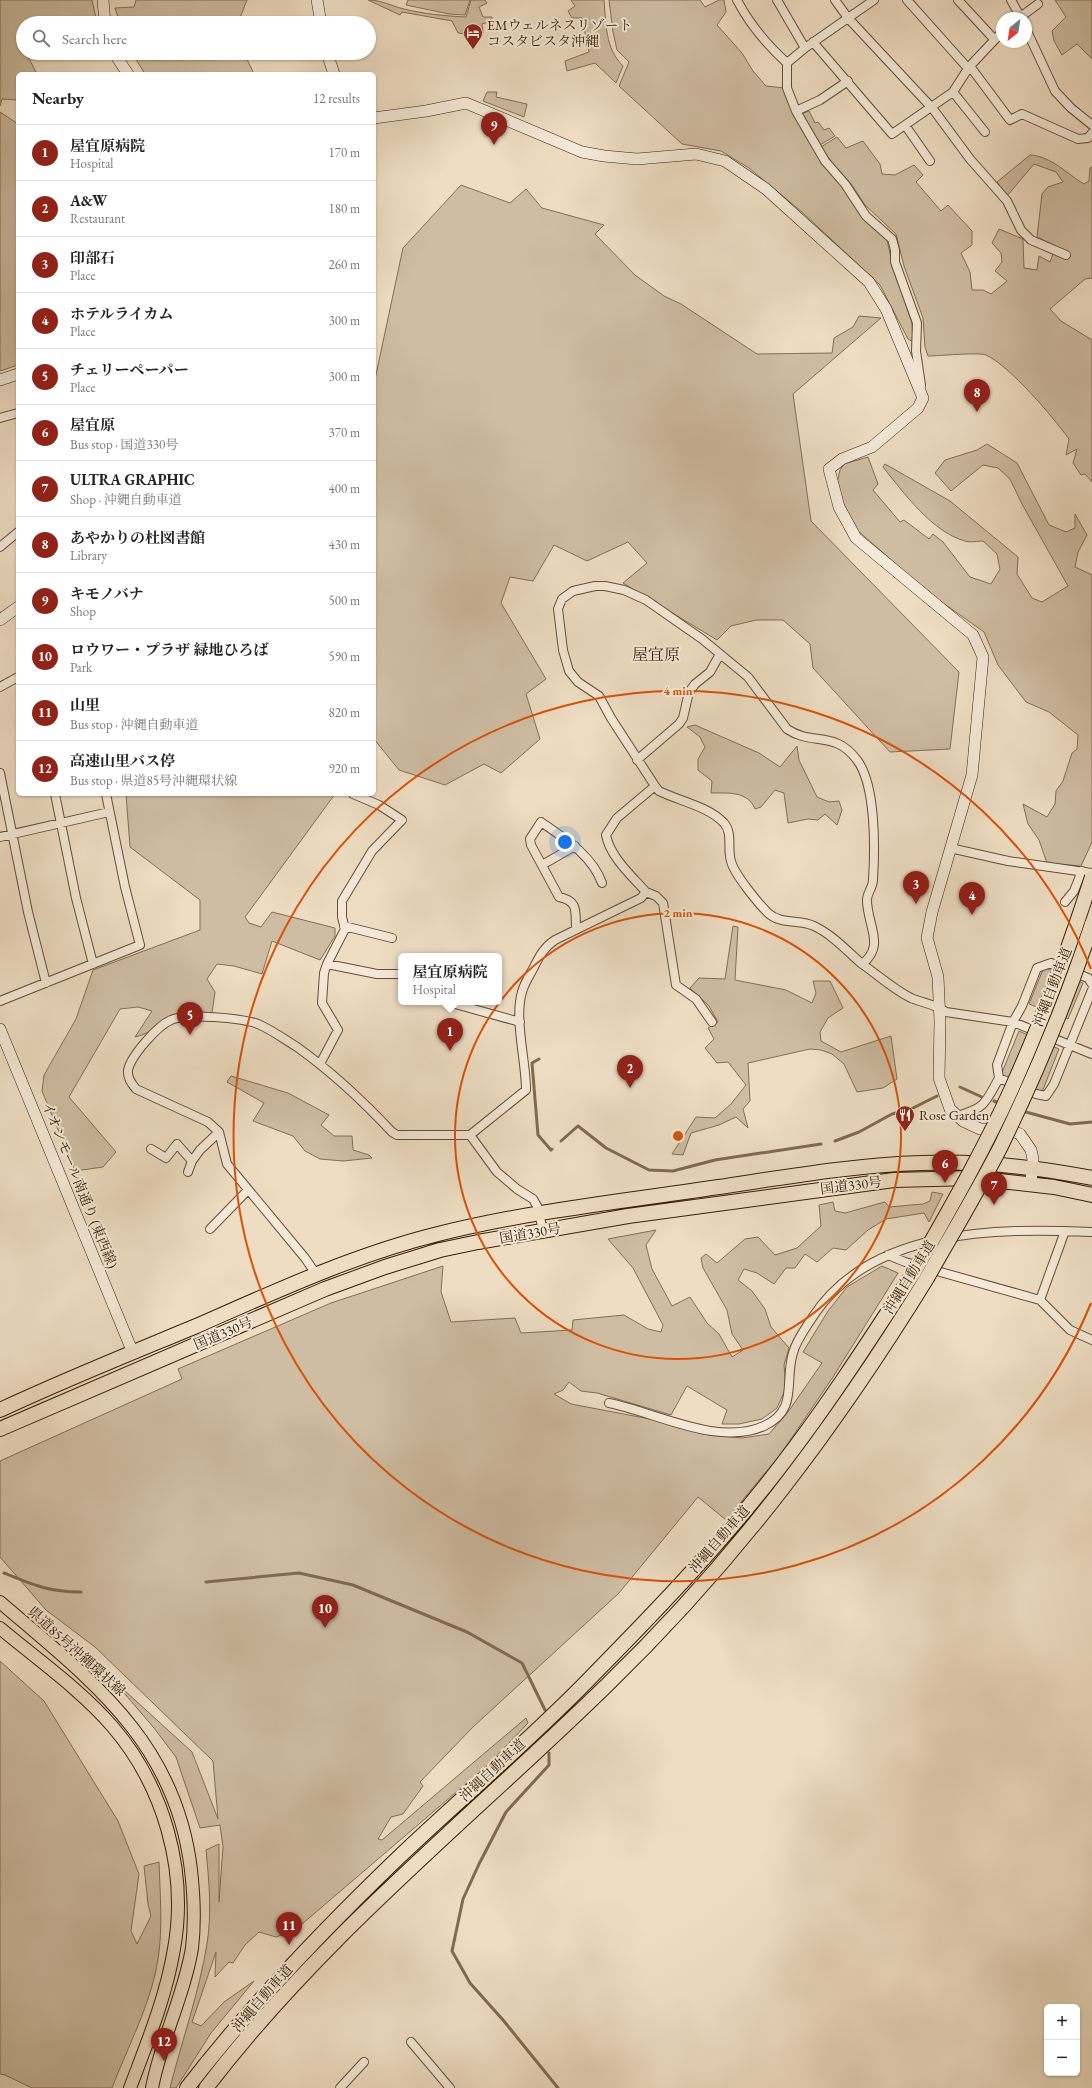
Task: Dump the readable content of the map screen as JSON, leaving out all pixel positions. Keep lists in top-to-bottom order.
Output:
{
  "streets": {
    "highway": ["沖縄自動車道", "国道330号"],
    "main road": ["県道85号沖縄環状線"],
    "street": ["イオンモール南通り (東西線)"]
  },
  "crossings": [
    ["イオンモール南通り (東西線)", "国道330号"]
  ],
  "districts": ["屋宜原"],
  "places": {
    "hotel": ["EMウェルネスリゾート コスタビスタ沖縄"],
    "restaurant": ["Rose Garden"]
  },
  "north": "bottom left",
  "page": {
    "search": "Search here",
    "heading": ["Nearby", "12 results"],
    "pins": [
      "9",
      "8",
      "3",
      "4",
      "5",
      "1",
      "2",
      "6",
      "7",
      "10",
      "11",
      "12"
    ],
    "list": [
      {
        "mark": "1",
        "name": "屋宜原病院",
        "note": "Hospital",
        "value": "170 m"
      },
      {
        "mark": "2",
        "name": "A&W",
        "note": "Restaurant",
        "value": "180 m"
      },
      {
        "mark": "3",
        "name": "印部石",
        "note": "Place",
        "value": "260 m"
      },
      {
        "mark": "4",
        "name": "ホテルライカム",
        "note": "Place",
        "value": "300 m"
      },
      {
        "mark": "5",
        "name": "チェリーペーパー",
        "note": "Place",
        "value": "300 m"
      },
      {
        "mark": "6",
        "name": "屋宜原",
        "note": "Bus stop · 国道330号",
        "value": "370 m"
      },
      {
        "mark": "7",
        "name": "ULTRA GRAPHIC",
        "note": "Shop · 沖縄自動車道",
        "value": "400 m"
      },
      {
        "mark": "8",
        "name": "あやかりの杜図書館",
        "note": "Library",
        "value": "430 m"
      },
      {
        "mark": "9",
        "name": "キモノバナ",
        "note": "Shop",
        "value": "500 m"
      },
      {
        "mark": "10",
        "name": "ロウワー・プラザ 緑地ひろば",
        "note": "Park",
        "value": "590 m"
      },
      {
        "mark": "11",
        "name": "山里",
        "note": "Bus stop · 沖縄自動車道",
        "value": "820 m"
      },
      {
        "mark": "12",
        "name": "高速山里バス停",
        "note": "Bus stop · 県道85号沖縄環状線",
        "value": "920 m"
      }
    ],
    "popup": ["屋宜原病院", "Hospital"],
    "map_buttons": ["+", "−"]
  },
  "rings": ["4 min", "2 min"]
}
